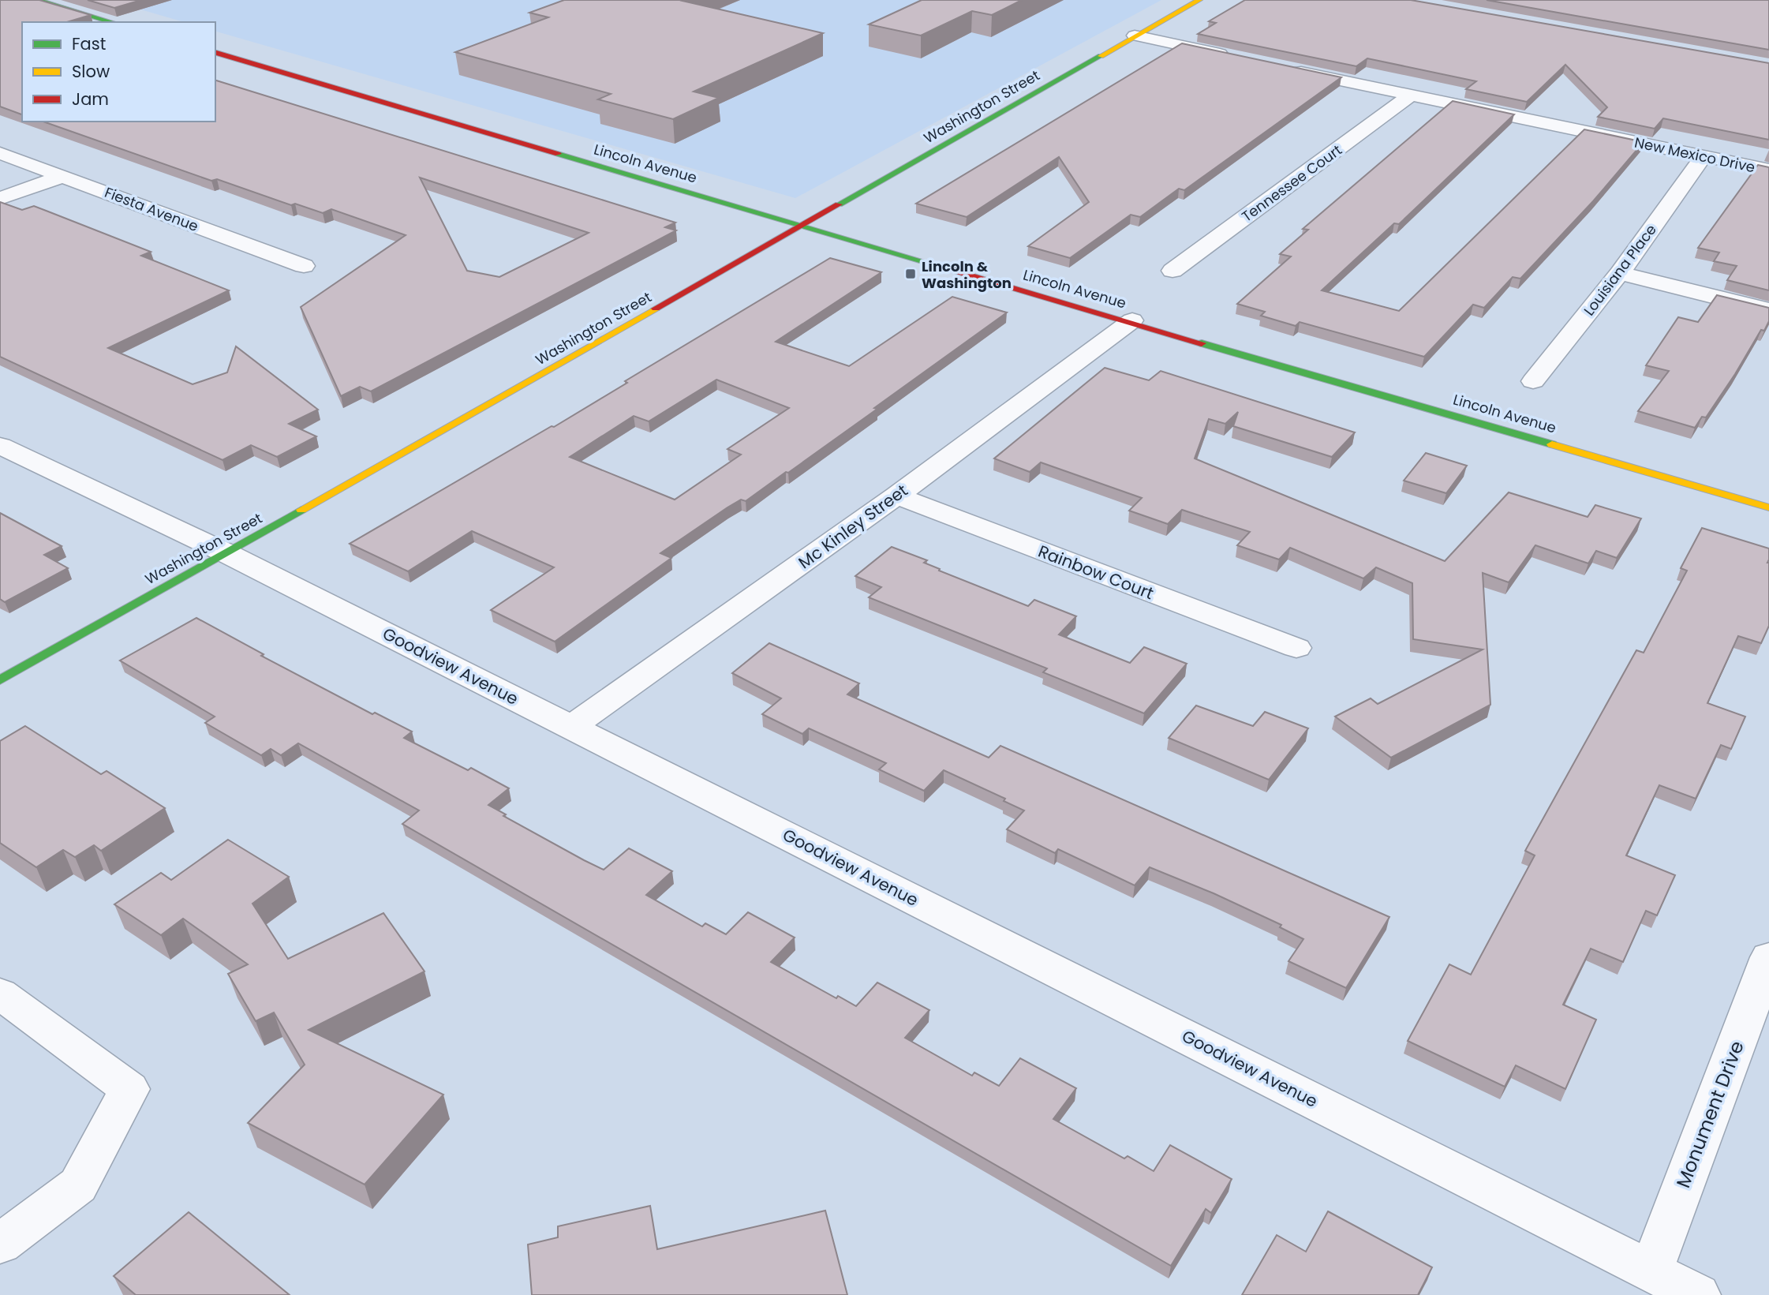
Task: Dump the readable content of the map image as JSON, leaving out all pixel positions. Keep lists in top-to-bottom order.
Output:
{
  "streets": {
    "street": [
      "Washington Street",
      "New Mexico Drive",
      "Lincoln Avenue",
      "Tennessee Court",
      "Fiesta Avenue",
      "Louisiana Place",
      "Mc Kinley Street",
      "Rainbow Court",
      "Goodview Avenue",
      "Monument Drive"
    ]
  },
  "crossings": [
    ["Washington Street", "Lincoln Avenue"],
    ["Washington Street", "Goodview Avenue"],
    ["New Mexico Drive", "Tennessee Court"],
    ["New Mexico Drive", "Louisiana Place"],
    ["Lincoln Avenue", "Mc Kinley Street"],
    ["Mc Kinley Street", "Rainbow Court"],
    ["Mc Kinley Street", "Goodview Avenue"],
    ["Goodview Avenue", "Monument Drive"]
  ],
  "places": {
    "transit": ["Lincoln & Washington"]
  },
  "legend": ["Fast", "Slow", "Jam"]
}
